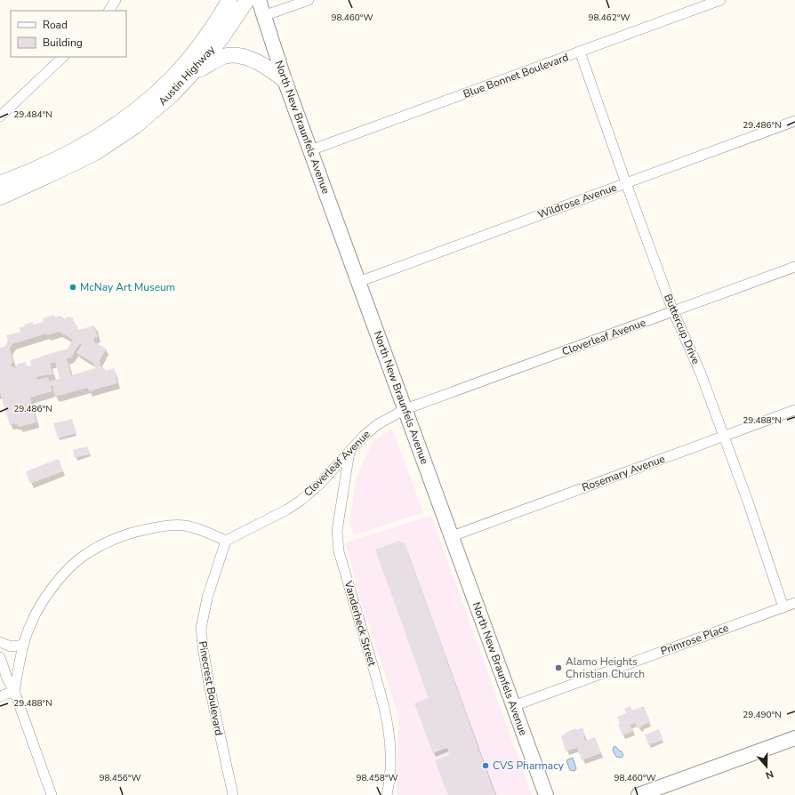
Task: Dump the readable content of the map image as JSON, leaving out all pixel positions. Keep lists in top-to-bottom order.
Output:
{
  "streets": {
    "main road": ["Austin Highway"],
    "street": [
      "Blue Bonnet Boulevard",
      "North New Braunfels Avenue",
      "Wildrose Avenue",
      "Buttercup Drive",
      "Cloverleaf Avenue",
      "Rosemary Avenue",
      "Vanderheck Street",
      "Primrose Place",
      "Pinecrest Boulevard"
    ]
  },
  "crossings": [
    ["Blue Bonnet Boulevard", "North New Braunfels Avenue"],
    ["Blue Bonnet Boulevard", "Buttercup Drive"],
    ["North New Braunfels Avenue", "Wildrose Avenue"],
    ["North New Braunfels Avenue", "Cloverleaf Avenue"],
    ["North New Braunfels Avenue", "Rosemary Avenue"],
    ["North New Braunfels Avenue", "Primrose Place"],
    ["Wildrose Avenue", "Buttercup Drive"],
    ["Buttercup Drive", "Cloverleaf Avenue"],
    ["Buttercup Drive", "Rosemary Avenue"],
    ["Buttercup Drive", "Primrose Place"],
    ["Cloverleaf Avenue", "Vanderheck Street"],
    ["Cloverleaf Avenue", "Pinecrest Boulevard"]
  ],
  "places": ["McNay Art Museum", "Alamo Heights Christian Church", "CVS Pharmacy"],
  "legend": ["Road", "Building"],
  "north": "bottom",
  "coordinates": [
    "98.460°W",
    "98.462°W",
    "29.484°N",
    "29.486°N",
    "29.488°N",
    "29.490°N",
    "98.456°W",
    "98.458°W"
  ]
}
